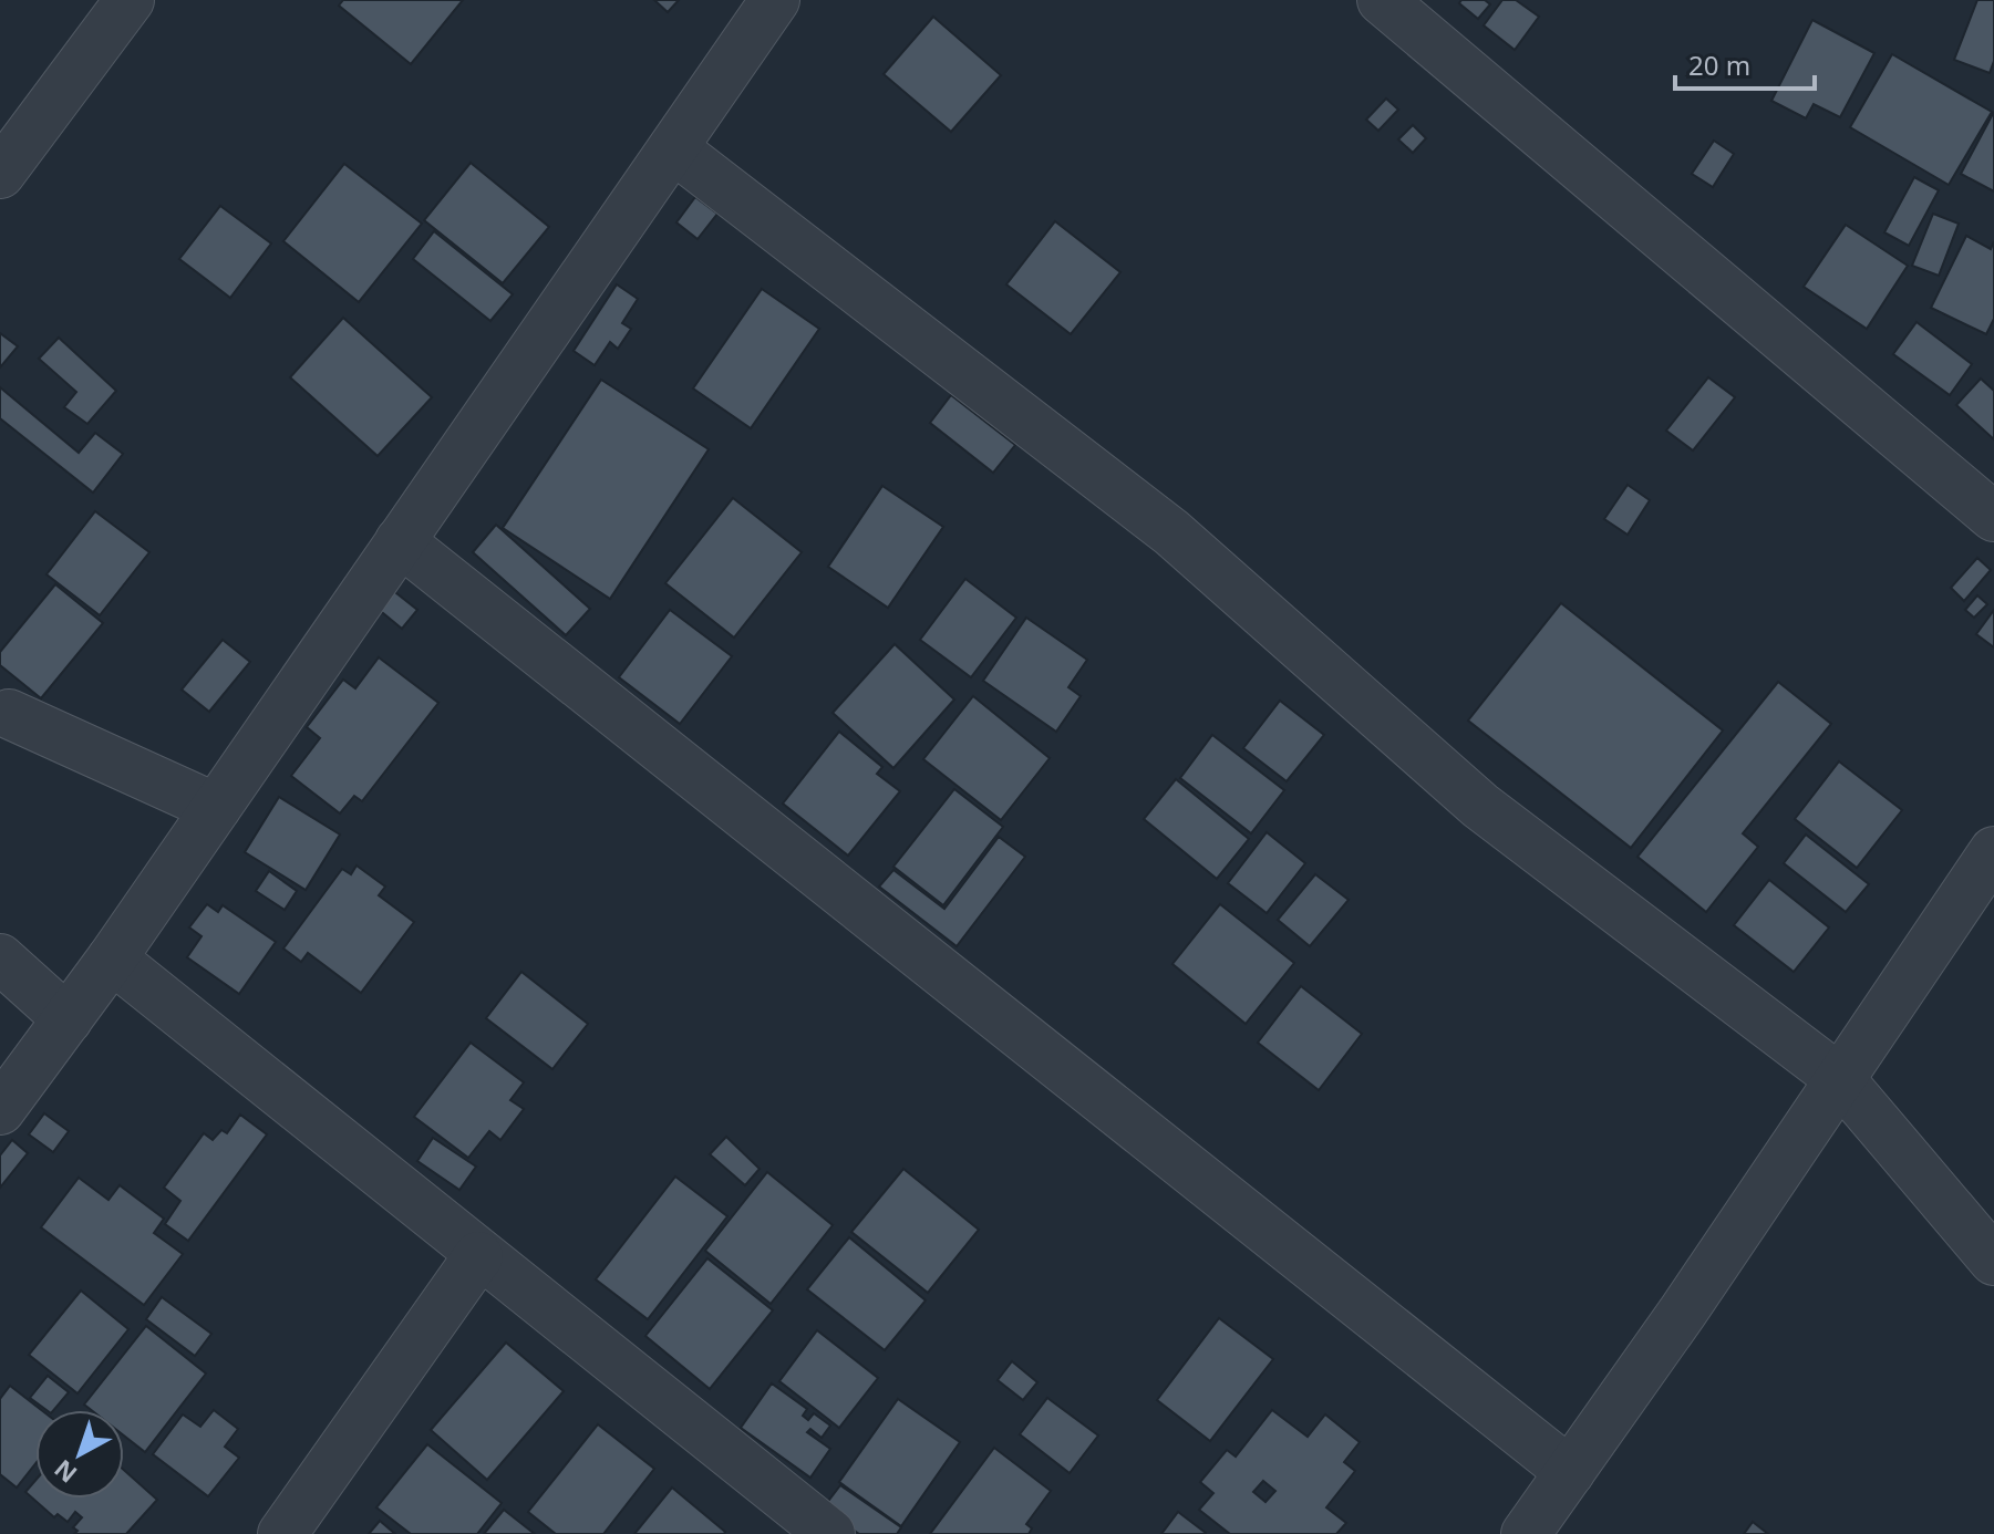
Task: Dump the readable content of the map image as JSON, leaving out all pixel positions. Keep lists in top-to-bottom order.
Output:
{
  "scale_bar": "20 m",
  "north": "bottom left"
}
